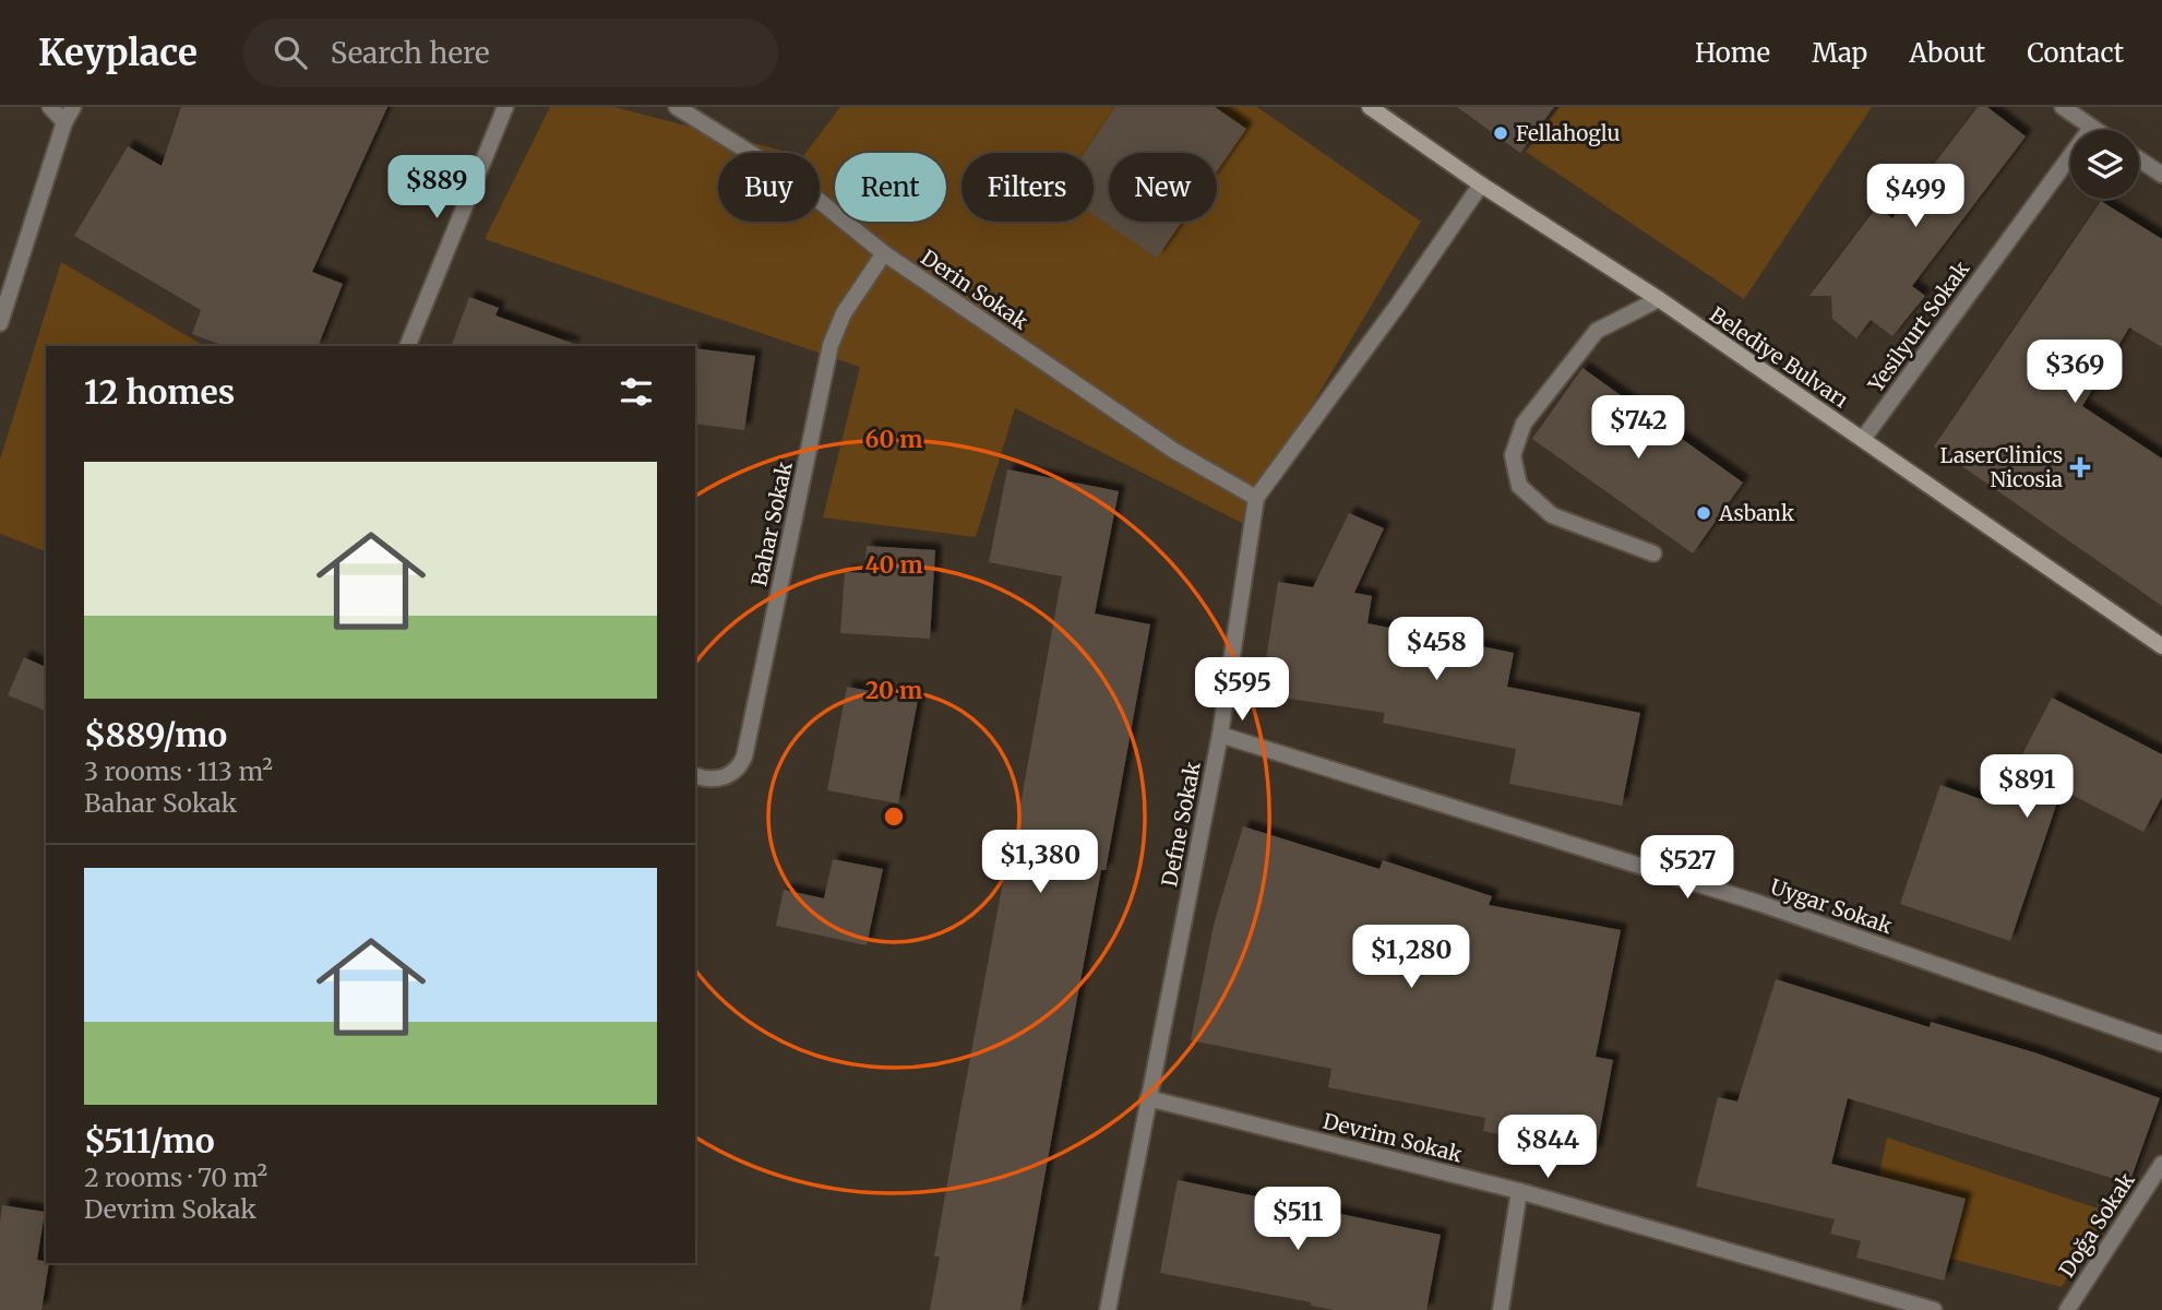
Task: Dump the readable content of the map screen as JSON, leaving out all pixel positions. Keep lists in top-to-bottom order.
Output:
{
  "streets": {
    "main road": ["Belediye Bulvarı"],
    "street": [
      "Derin Sokak",
      "Yesilyurt Sokak",
      "Bahar Sokak",
      "Defne Sokak",
      "Uygar Sokak",
      "Devrim Sokak",
      "Doğa Sokak"
    ]
  },
  "crossings": [
    ["Derin Sokak", "Bahar Sokak"],
    ["Derin Sokak", "Defne Sokak"],
    ["Yesilyurt Sokak", "Belediye Bulvarı"],
    ["Belediye Bulvarı", "Defne Sokak"],
    ["Defne Sokak", "Uygar Sokak"],
    ["Defne Sokak", "Devrim Sokak"]
  ],
  "places": {
    "other": ["Fellahoglu", "Asbank"],
    "health": ["LaserClinics Nicosia"]
  },
  "page": {
    "header": "Keyplace",
    "search": "Search here",
    "nav": [
      "Home",
      "Map",
      "About",
      "Contact"
    ],
    "chip": [
      "Buy",
      "Rent",
      "Filters",
      "New"
    ],
    "price": [
      "$889",
      "$499",
      "$369",
      "$742",
      "$458",
      "$595",
      "$891",
      "$1,380",
      "$527",
      "$1,280",
      "$844",
      "$511"
    ],
    "heading": "12 homes",
    "list": [
      {
        "name": "$889/mo",
        "note": "3 rooms · 113 m² · Bahar Sokak"
      },
      {
        "name": "$511/mo",
        "note": "2 rooms · 70 m² · Devrim Sokak"
      }
    ]
  },
  "rings": ["60 m", "40 m", "20 m"]
}
